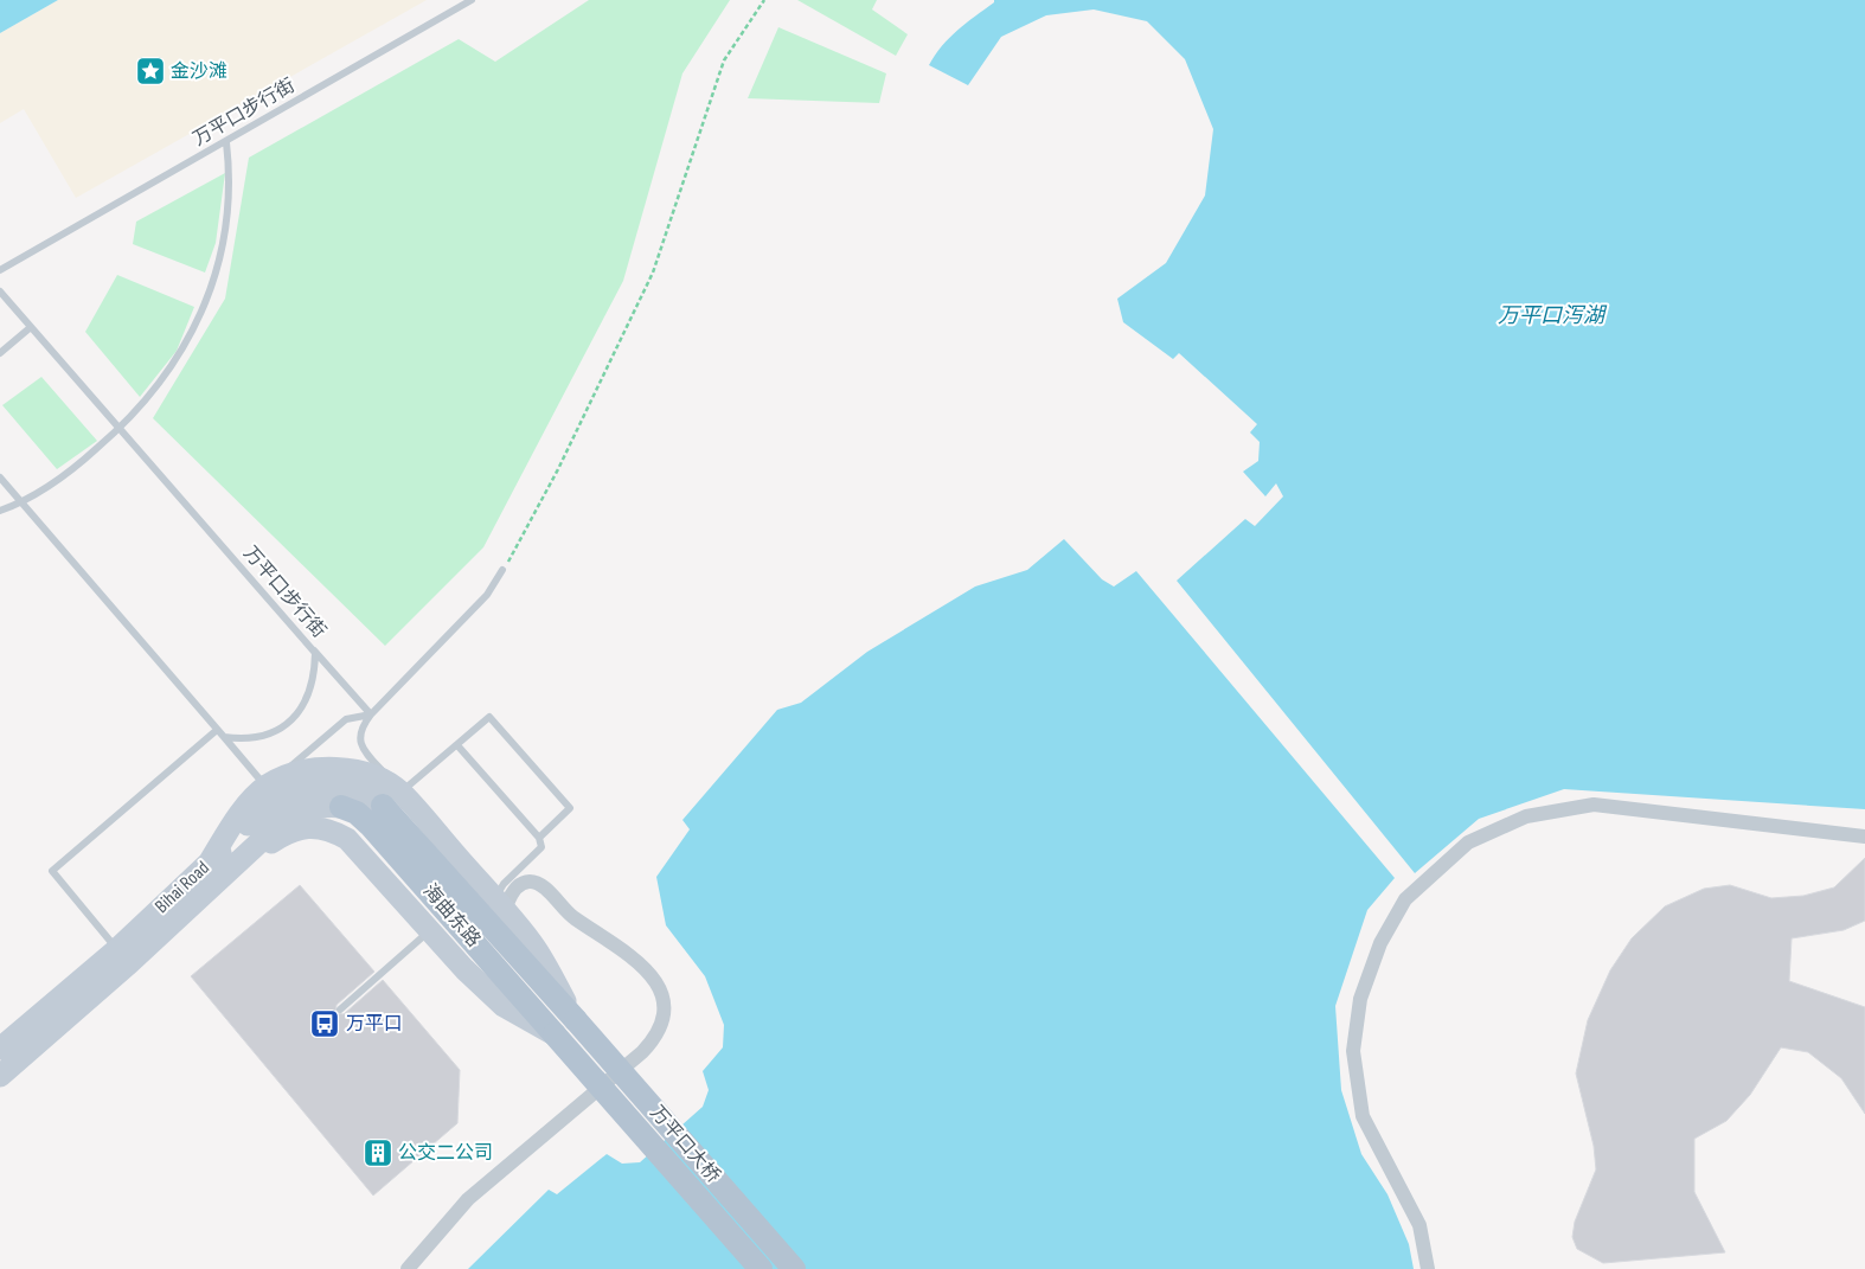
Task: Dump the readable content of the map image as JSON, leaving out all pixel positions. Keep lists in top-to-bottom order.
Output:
{
  "streets": {
    "main road": ["Bihai Road", "海曲东路", "万平口大桥"],
    "lane": ["万平口步行街"]
  },
  "crossings": [
    ["Bihai Road", "海曲东路"],
    ["海曲东路", "万平口大桥"]
  ],
  "water": ["万平口泻湖"],
  "places": {
    "place": ["金沙滩"],
    "bus stop": ["万平口"],
    "building": ["公交二公司"]
  }
}
